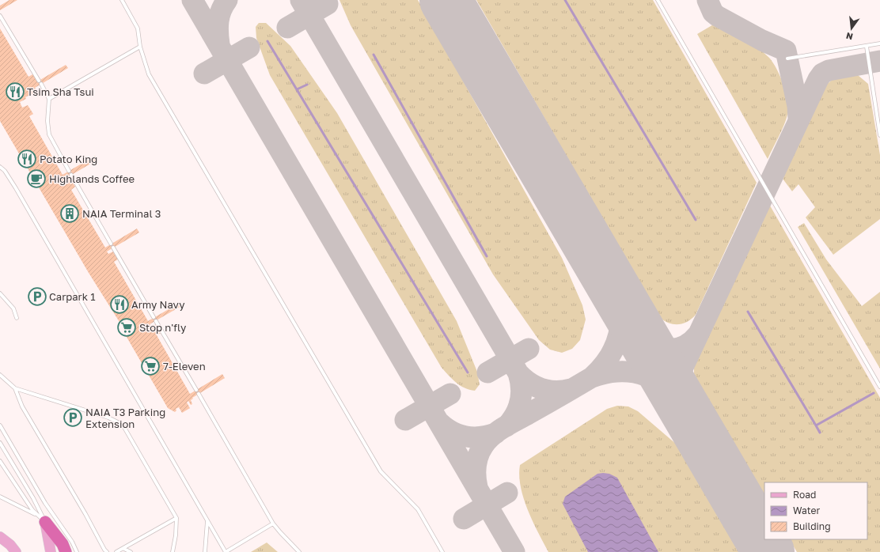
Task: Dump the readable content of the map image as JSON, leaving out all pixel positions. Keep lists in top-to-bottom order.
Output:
{
  "places": {
    "restaurant": ["Tsim Sha Tsui", "Potato King", "Army Navy"],
    "cafe": ["Highlands Coffee"],
    "building": ["NAIA Terminal 3"],
    "parking": ["Carpark 1", "NAIA T3 Parking Extension"],
    "supermarket": ["Stop n'fly", "7-Eleven"]
  },
  "legend": ["Road", "Water", "Building"],
  "north": "bottom"
}
